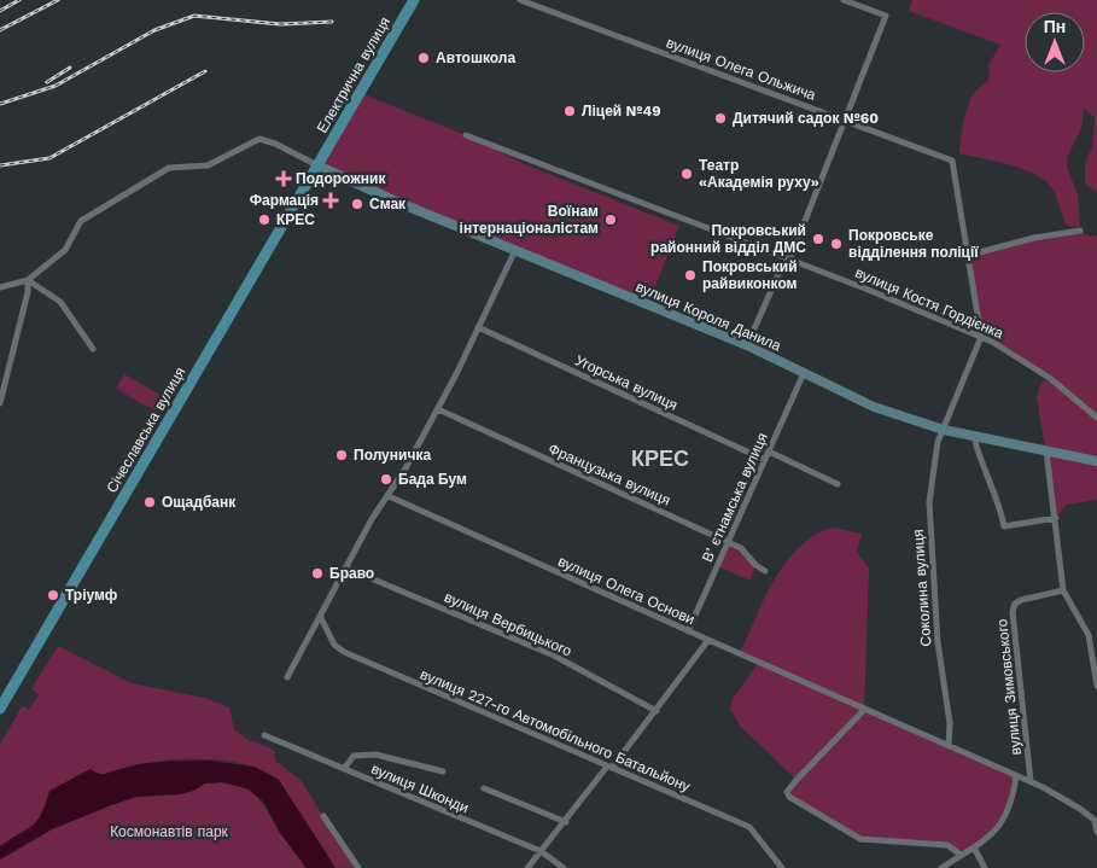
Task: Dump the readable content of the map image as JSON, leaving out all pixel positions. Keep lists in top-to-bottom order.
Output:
{
  "streets": {
    "main road": ["Електрична вулиця", "вулиця Короля Данила", "Січеславська вулиця"],
    "street": [
      "вулиця Олега Ольжича",
      "вулиця Костя Гордієнка",
      "Угорська вулиця",
      "Французька вулиця",
      "Вʼєтнамська вулиця",
      "Соколина вулиця",
      "вулиця Олега Основи",
      "вулиця Вербицького",
      "вулиця Зимовського",
      "вулиця 227-го Автомобільного Батальйону",
      "вулиця Шконди"
    ]
  },
  "crossings": [
    ["Електрична вулиця", "вулиця Короля Данила"],
    ["Електрична вулиця", "Січеславська вулиця"],
    ["вулиця Костя Гордієнка", "Соколина вулиця"],
    ["вулиця Короля Данила", "Січеславська вулиця"],
    ["вулиця Короля Данила", "Вʼєтнамська вулиця"],
    ["вулиця Короля Данила", "Соколина вулиця"],
    ["Угорська вулиця", "Вʼєтнамська вулиця"],
    ["Французька вулиця", "Вʼєтнамська вулиця"],
    ["Вʼєтнамська вулиця", "вулиця Олега Основи"],
    ["вулиця Олега Основи", "вулиця Вербицького"],
    ["вулиця Олега Основи", "вулиця 227-го Автомобільного Батальйону"],
    ["вулиця Олега Основи", "вулиця Шконди"]
  ],
  "districts": ["КРЕС"],
  "parks": ["Космонавтів парк"],
  "places": {
    "other": [
      "Автошкола",
      "Ліцей №49",
      "Дитячий садок №60",
      "Театр «Академія руху»",
      "Смак",
      "КРЕС",
      "Воїнам інтернаціоналістам",
      "Покровський районний відділ ДМС",
      "Покровське відділення поліції",
      "Покровський райвиконком",
      "Полуничка",
      "Бада Бум",
      "Ощадбанк",
      "Браво",
      "Тріумф"
    ],
    "health": ["Подорожник", "Фармація"]
  },
  "north": "top"
}
